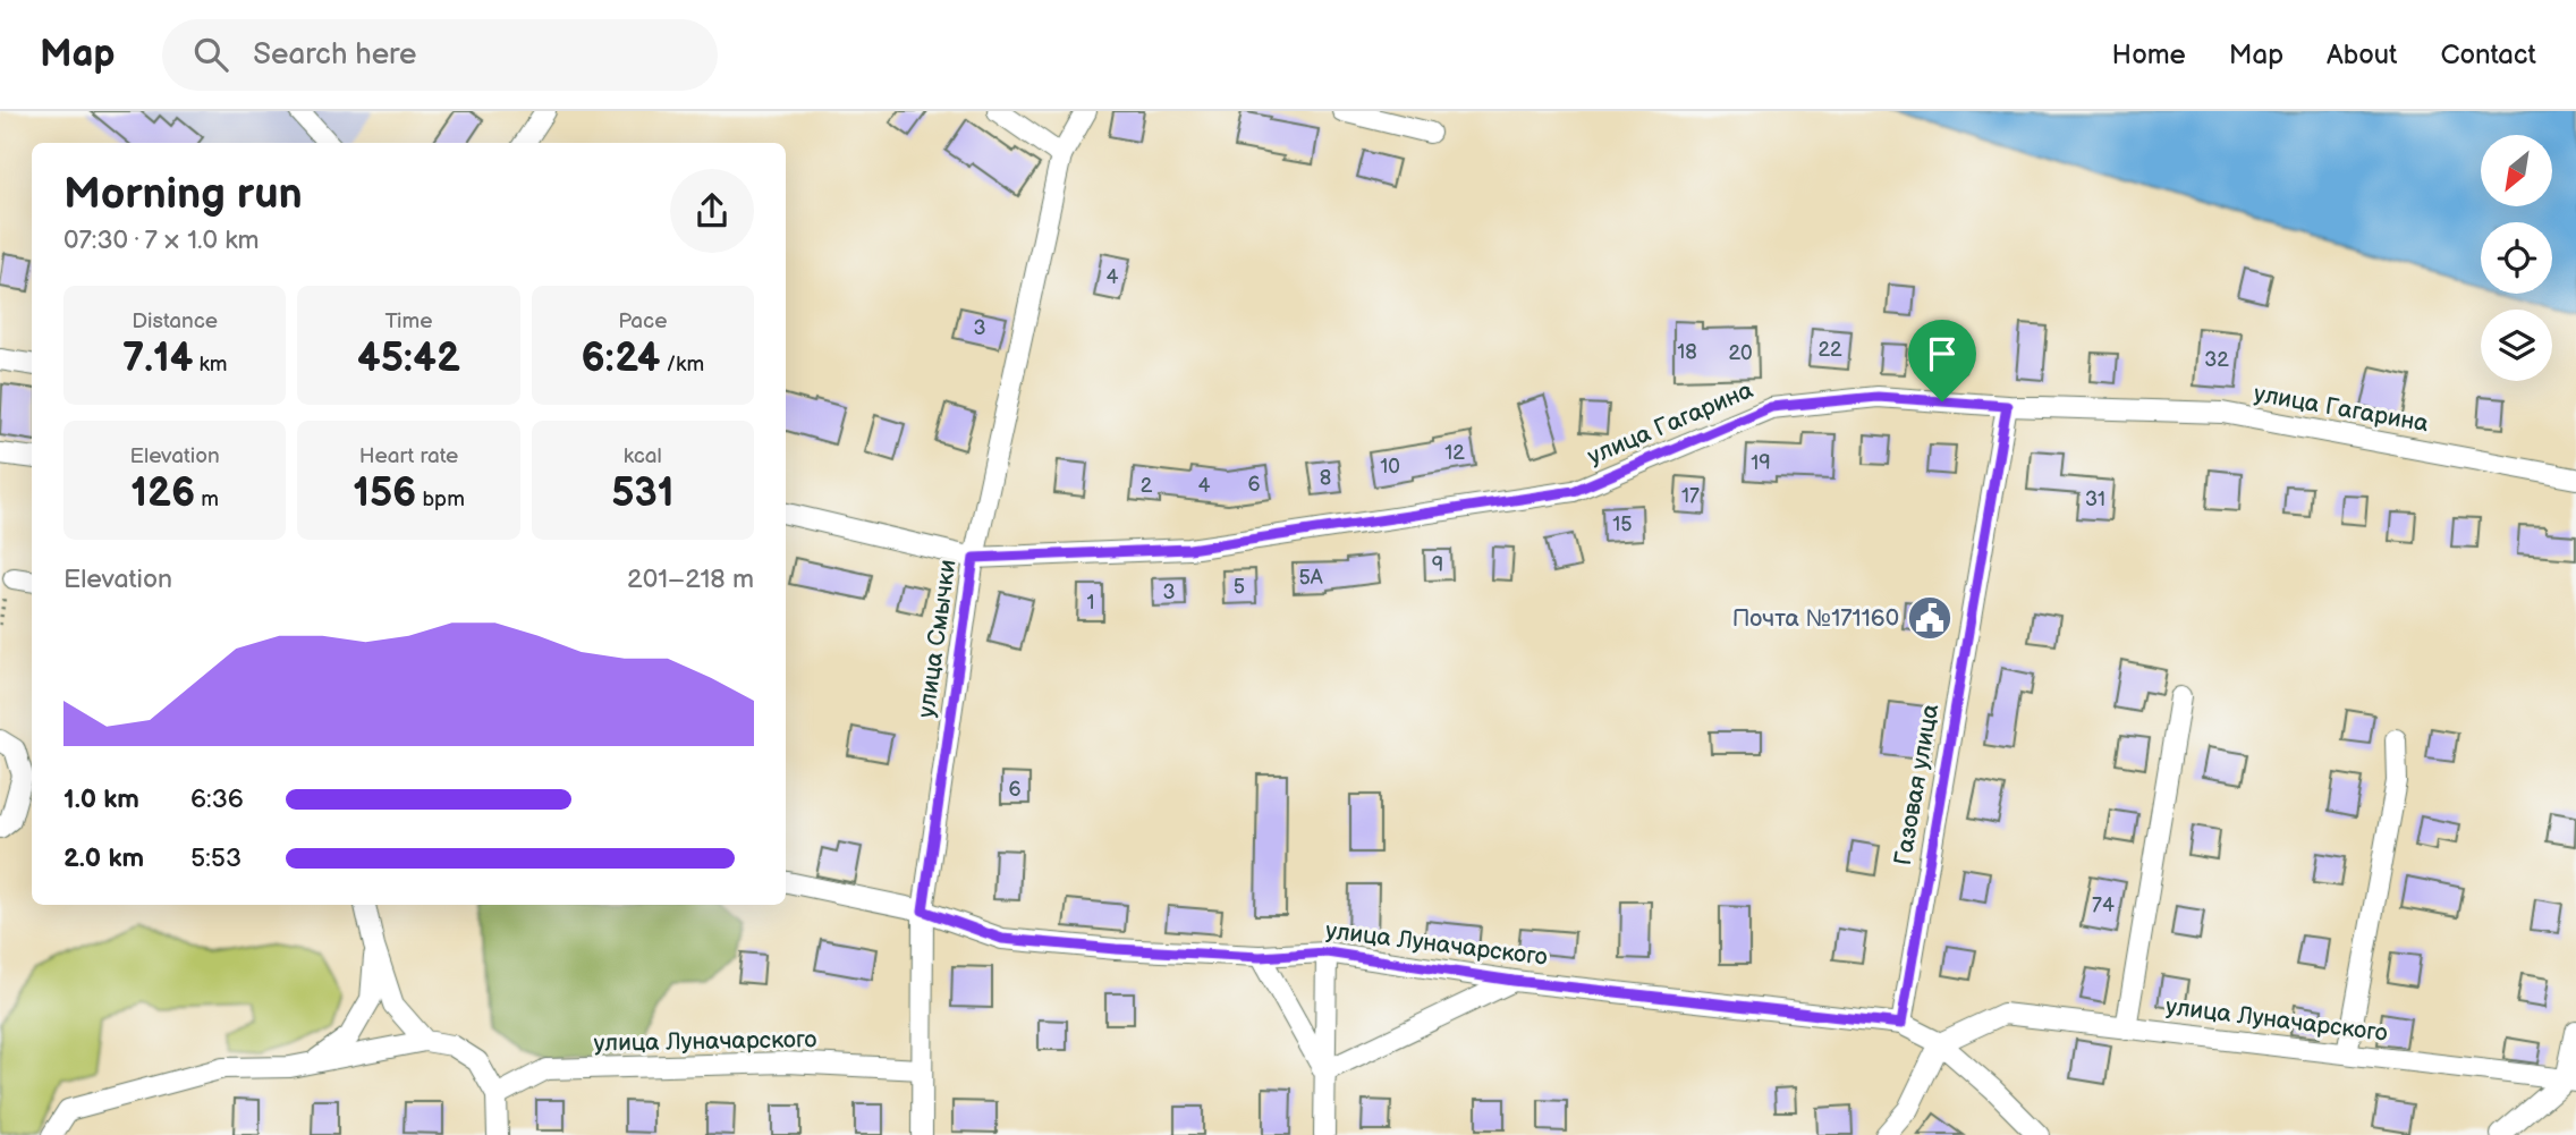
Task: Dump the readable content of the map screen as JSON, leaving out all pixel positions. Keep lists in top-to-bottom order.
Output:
{
  "streets": {
    "street": [
      "улица Гагарина",
      "улица Смычки",
      "Газовая улица",
      "улица Луначарского"
    ]
  },
  "crossings": [
    ["улица Гагарина", "улица Смычки"],
    ["улица Гагарина", "Газовая улица"],
    ["улица Смычки", "улица Луначарского"],
    ["Газовая улица", "улица Луначарского"]
  ],
  "places": {
    "public building": ["Почта №171160"]
  },
  "house_numbers": [
    "4",
    "3",
    "22",
    "18",
    "20",
    "32",
    "12",
    "19",
    "10",
    "8",
    "6",
    "2",
    "4",
    "17",
    "31",
    "15",
    "9",
    "5А",
    "5",
    "3",
    "1",
    "6",
    "74"
  ],
  "north": "bottom left",
  "page": {
    "header": "Map",
    "search": "Search here",
    "nav": [
      "Home",
      "Map",
      "About",
      "Contact"
    ],
    "heading": ["Morning run", "07:30 · 7 × 1.0 km"],
    "stats": [
      ["Distance", "7.14 km"],
      ["Time", "45:42"],
      ["Pace", "6:24 /km"],
      ["Elevation", "126 m"],
      ["Heart rate", "156 bpm"],
      ["kcal", "531"]
    ],
    "chart": ["Elevation", "201–218 m"],
    "list": [
      {
        "name": "1.0 km",
        "note": "6:36"
      },
      {
        "name": "2.0 km",
        "note": "5:53"
      }
    ]
  }
}
